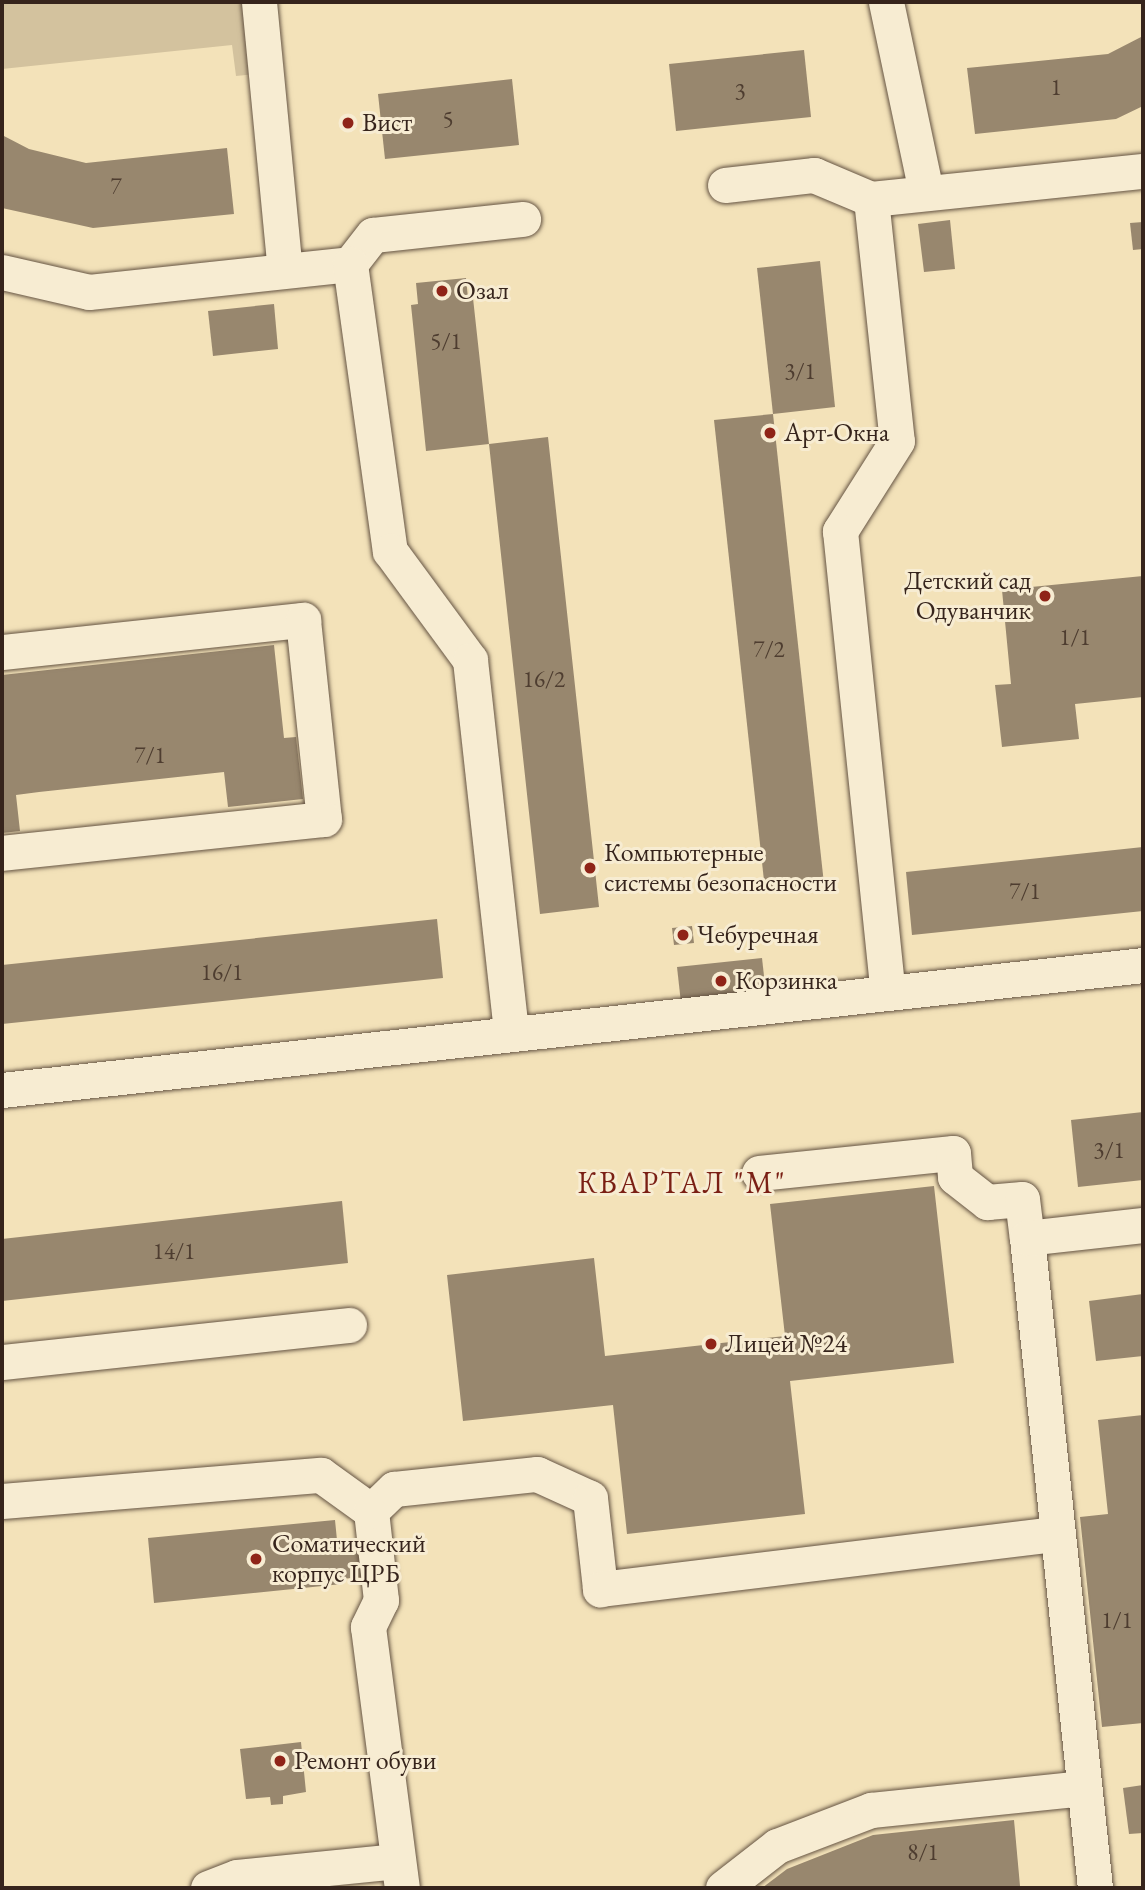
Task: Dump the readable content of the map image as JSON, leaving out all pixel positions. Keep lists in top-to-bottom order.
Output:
{
  "districts": ["КВАРТАЛ \"М\""],
  "places": [
    "Вист",
    "Озал",
    "Арт-Окна",
    "Детский сад Одуванчик",
    "Компьютерные системы безопасности",
    "Чебуречная",
    "Корзинка",
    "Лицей №24",
    "Соматический корпус ЦРБ",
    "Ремонт обуви"
  ],
  "house_numbers": [
    "1",
    "3",
    "5",
    "7",
    "5/1",
    "3/1",
    "1/1",
    "7/2",
    "16/2",
    "7/1",
    "7/1",
    "16/1",
    "3/1",
    "14/1",
    "1/1",
    "8/1"
  ]
}
